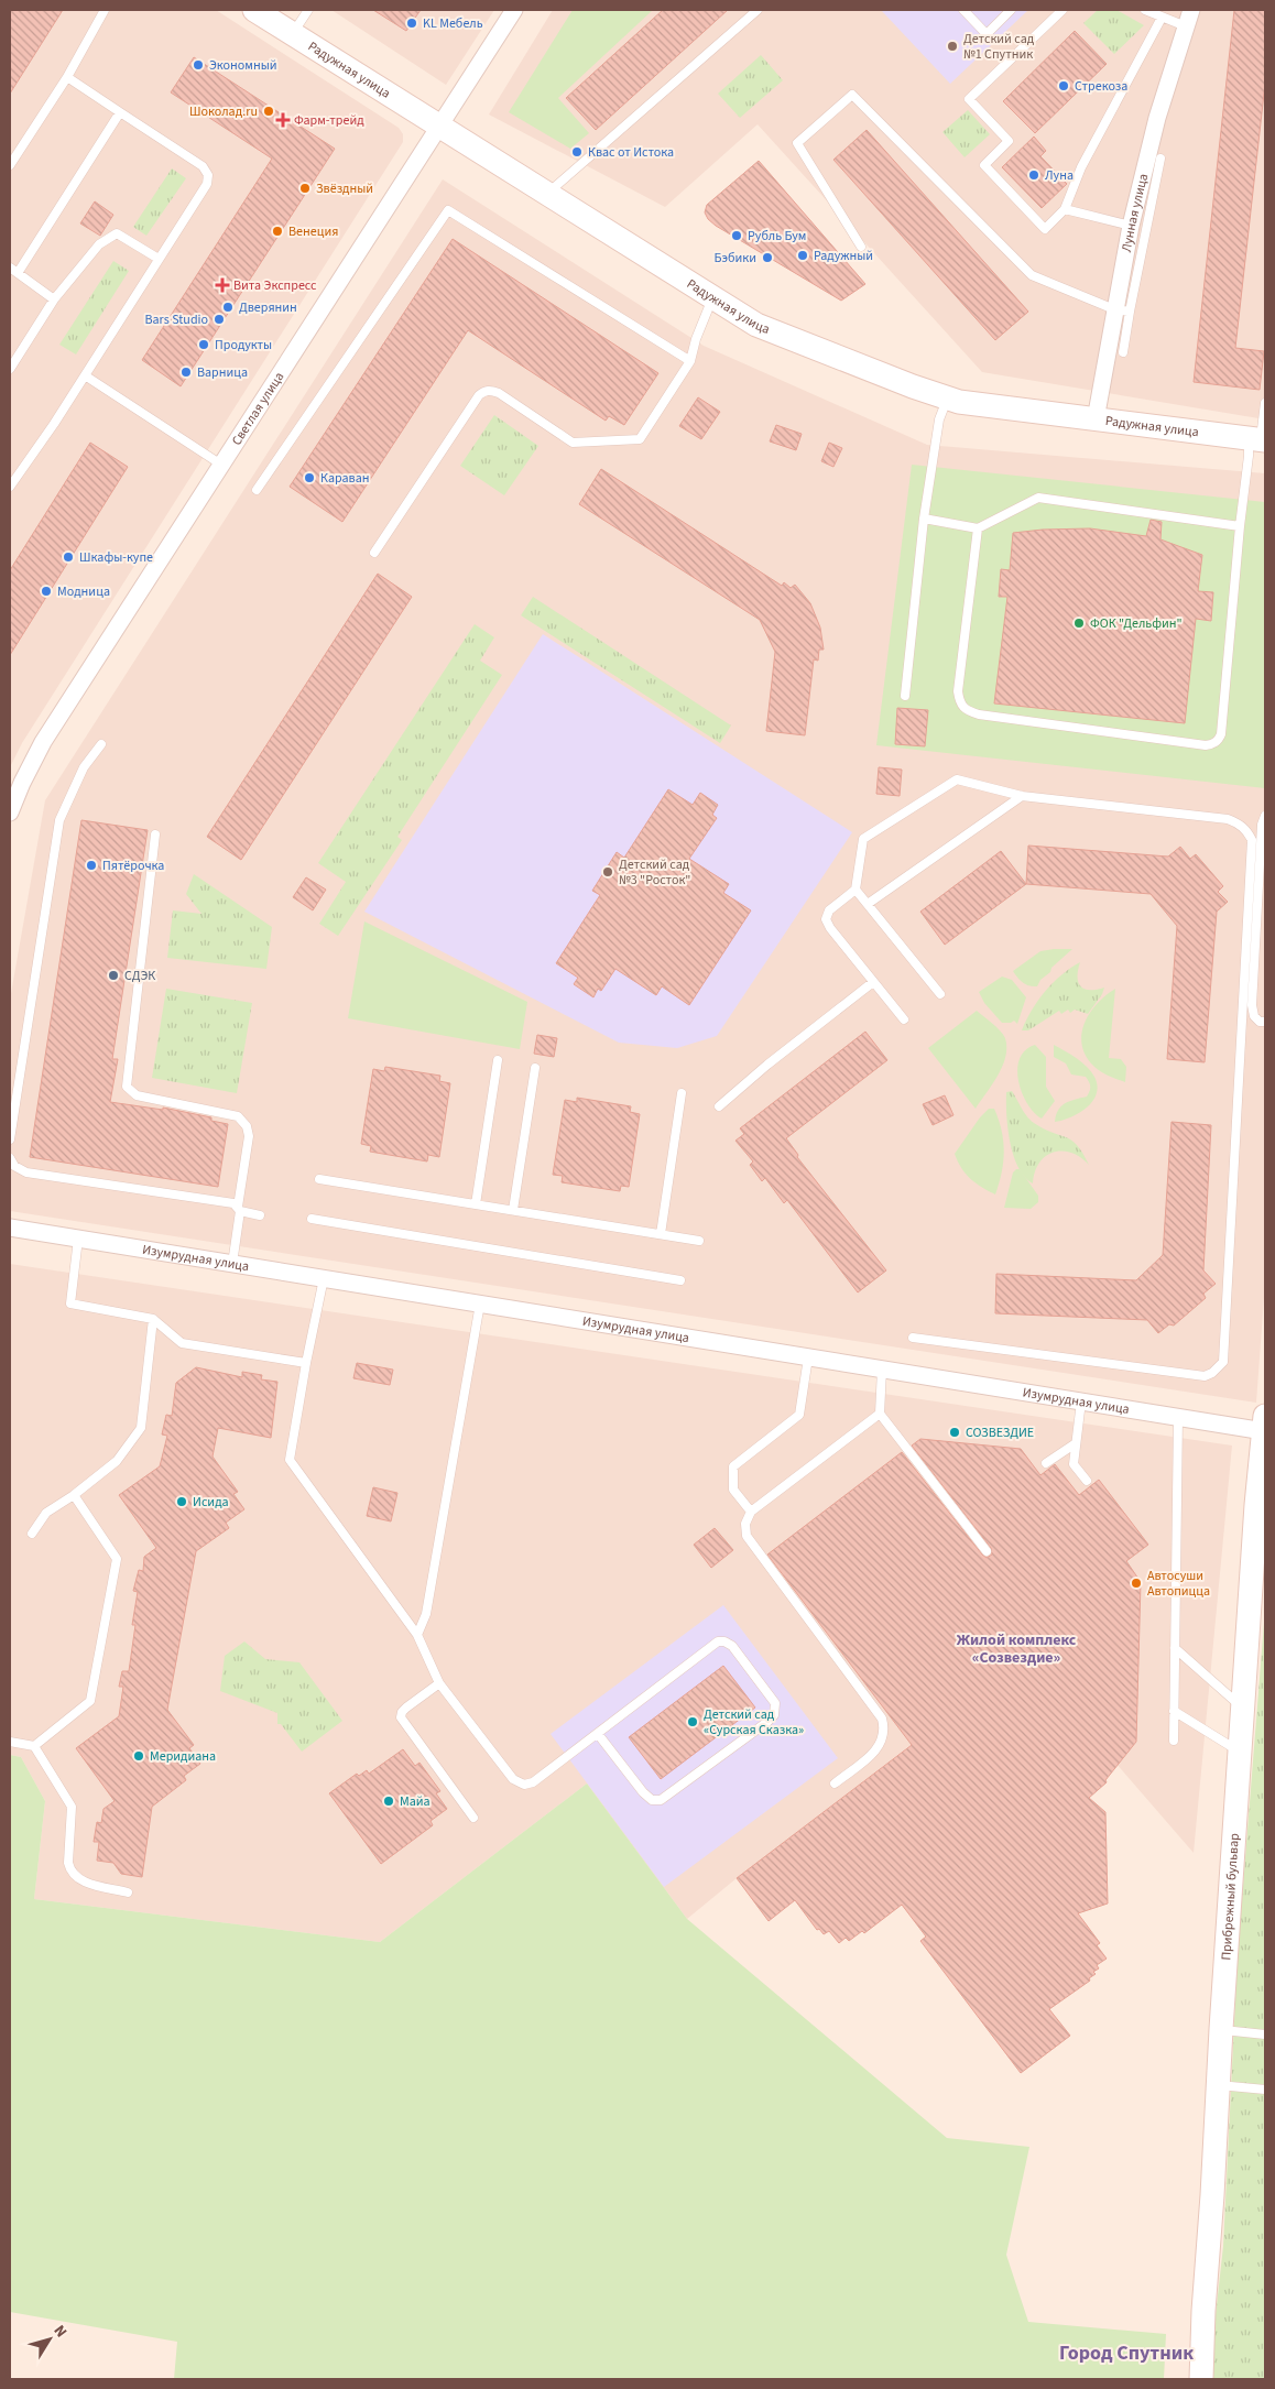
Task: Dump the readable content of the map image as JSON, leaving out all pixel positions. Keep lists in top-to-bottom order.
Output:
{
  "streets": {
    "main road": ["Радужная улица", "Прибрежный бульвар"],
    "street": ["Лунная улица", "Светлая улица", "Изумрудная улица"]
  },
  "crossings": [
    ["Радужная улица", "Лунная улица"],
    ["Радужная улица", "Светлая улица"],
    ["Изумрудная улица", "Прибрежный бульвар"]
  ],
  "districts": ["Жилой комплекс «Созвездие»", "Город Спутник"],
  "places": {
    "other": [
      "KL Мебель",
      "Детский сад №1 Спутник",
      "Экономный",
      "Стрекоза",
      "Шоколад.ru",
      "Квас от Истока",
      "Луна",
      "Звёздный",
      "Венеция",
      "Рубль Бум",
      "Радужный",
      "Бэбики",
      "Дверянин",
      "Bars Studio",
      "Продукты",
      "Варница",
      "Караван",
      "Шкафы-купе",
      "Модница",
      "ФОК \"Дельфин\"",
      "Пятёрочка",
      "Детский сад №3 \"Росток\"",
      "СДЭК",
      "СОЗВЕЗДИЕ",
      "Исида",
      "Автосуши Автопицца",
      "Детский сад «Сурская Сказка»",
      "Меридиана",
      "Майа"
    ],
    "health": ["Фарм-трейд", "Вита Экспресс"]
  },
  "north": "top right"
}
